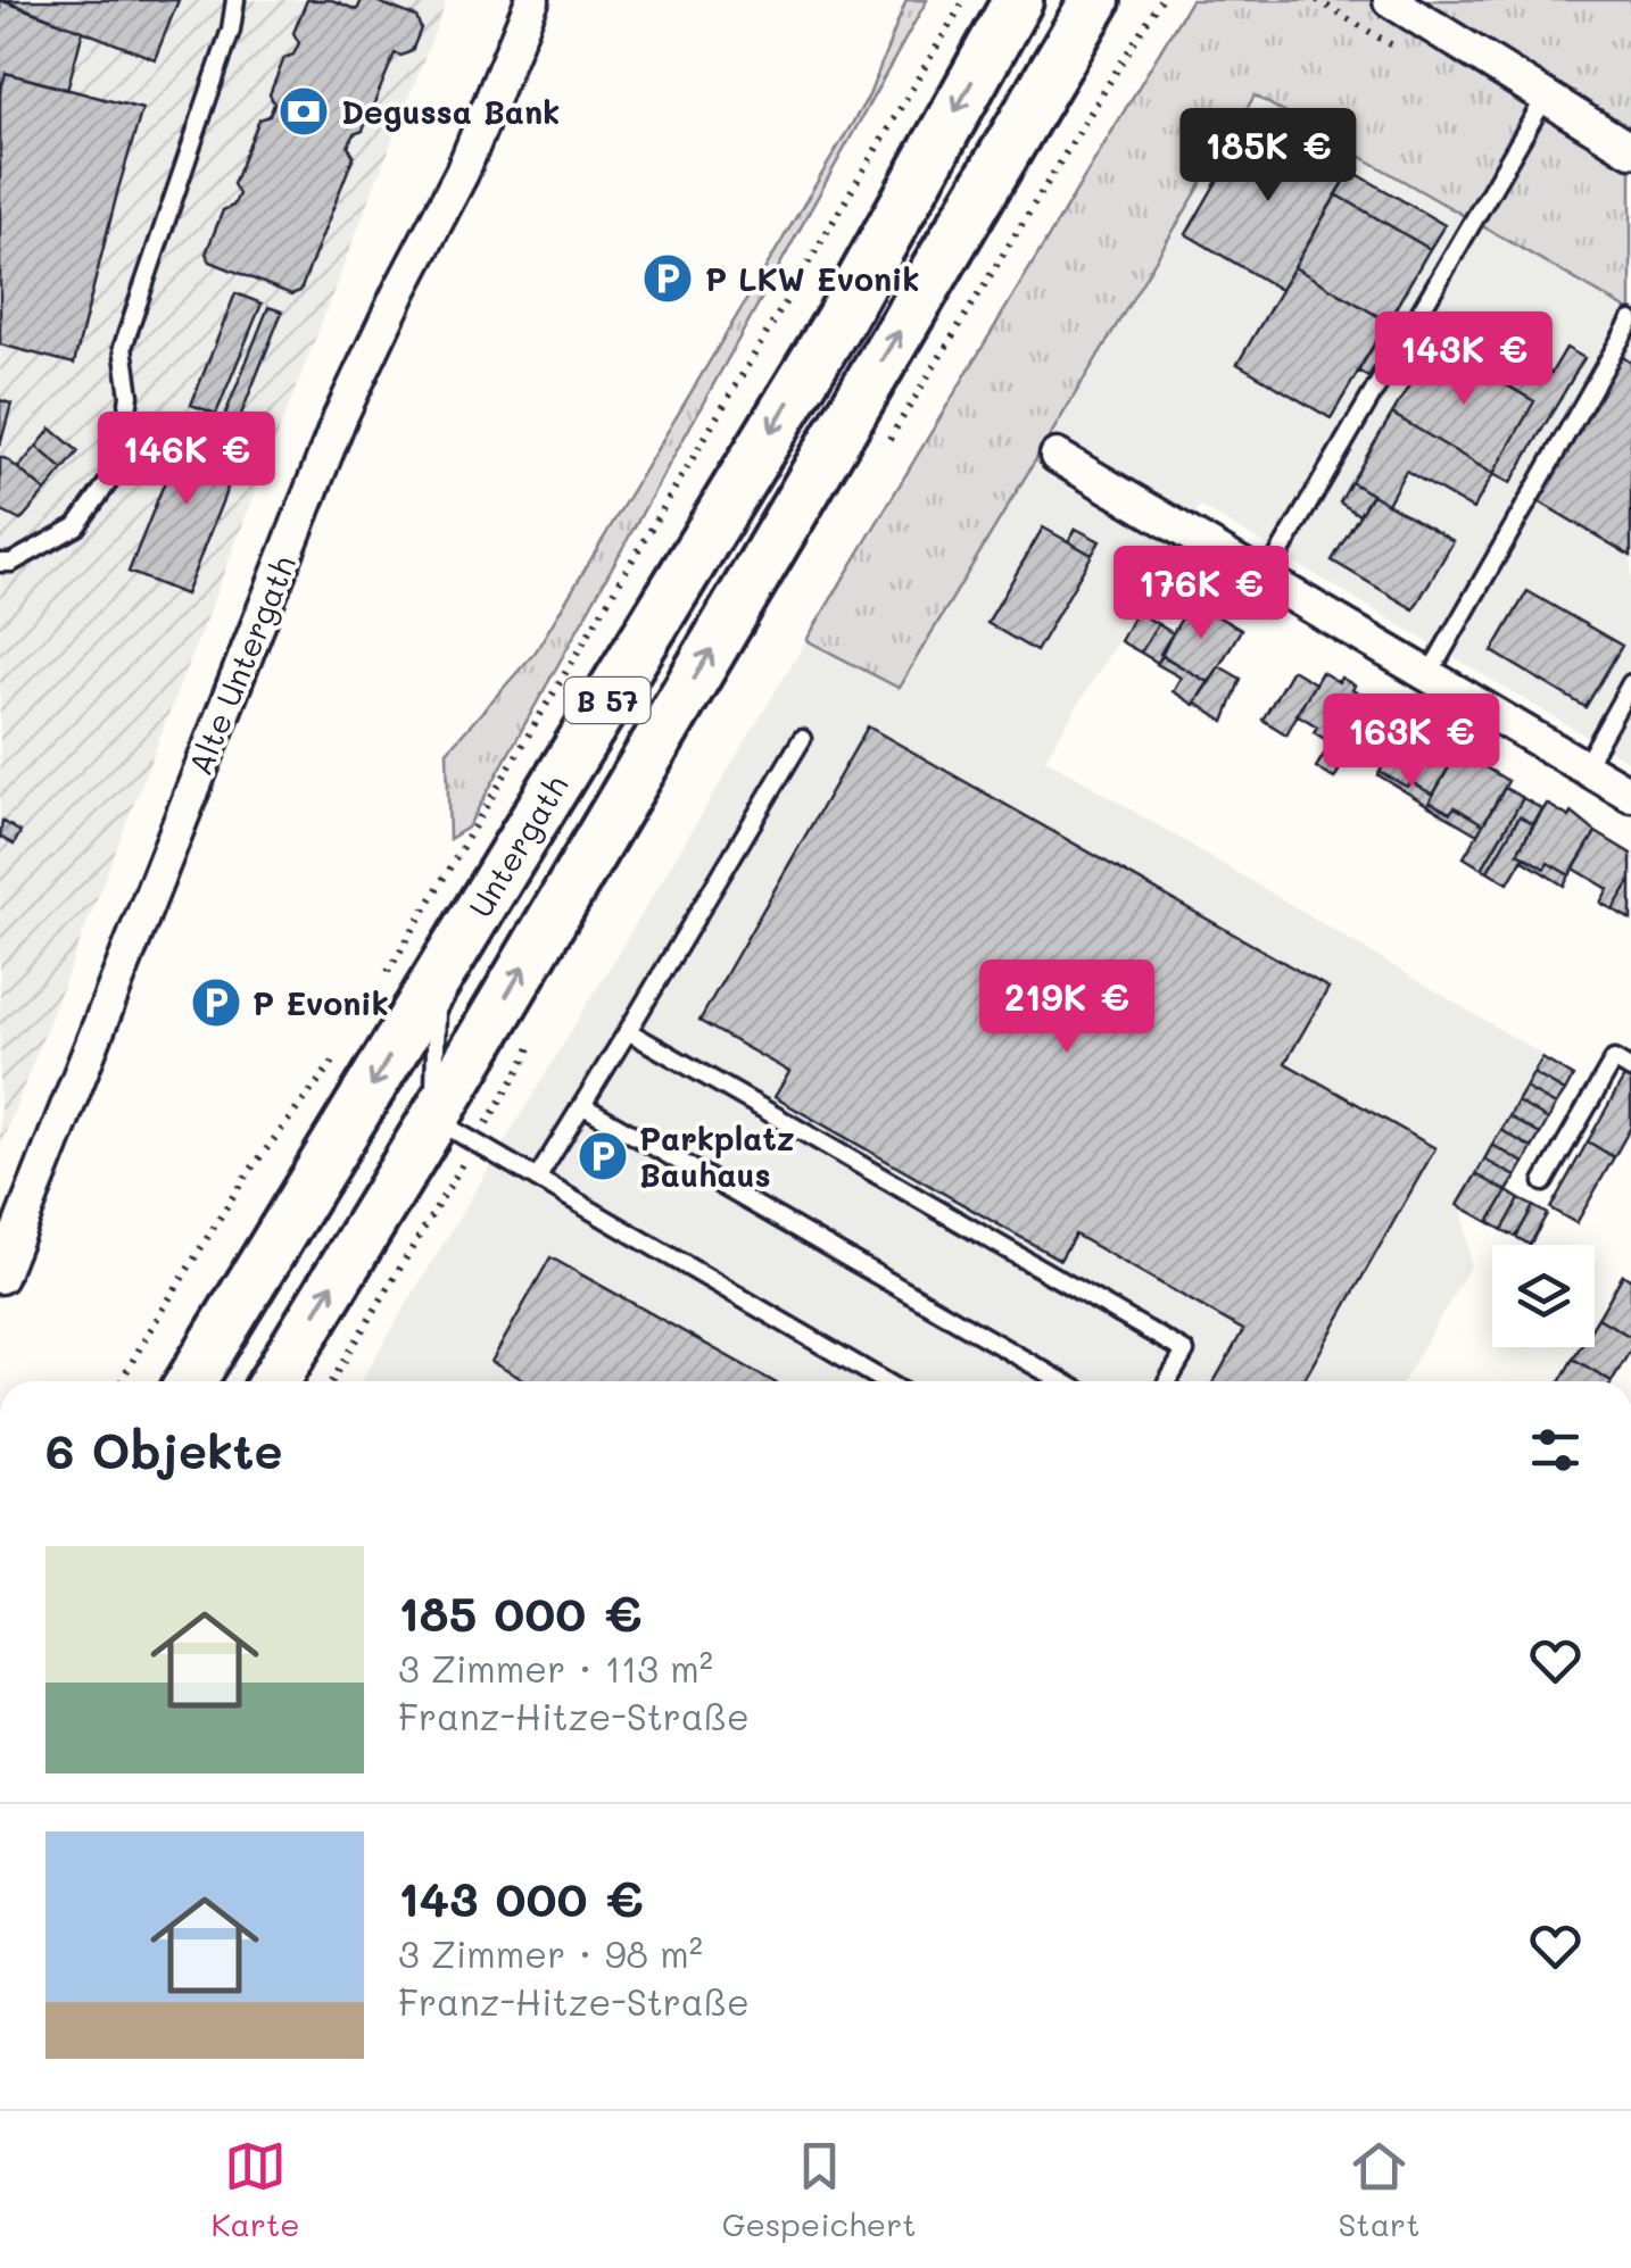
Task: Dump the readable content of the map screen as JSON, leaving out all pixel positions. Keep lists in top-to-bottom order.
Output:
{
  "streets": {
    "main road": ["B 57", "Untergath"],
    "street": ["Alte Untergath"]
  },
  "places": {
    "bank": ["Degussa Bank"],
    "parking": ["P LKW Evonik", "P Evonik", "Parkplatz Bauhaus"]
  },
  "page": {
    "price": [
      "185K €",
      "143K €",
      "146K €",
      "176K €",
      "163K €",
      "219K €"
    ],
    "heading": "6 Objekte",
    "list": [
      {
        "name": "185 000 €",
        "note": "3 Zimmer · 113 m² · Franz-Hitze-Straße"
      },
      {
        "name": "143 000 €",
        "note": "3 Zimmer · 98 m² · Franz-Hitze-Straße"
      }
    ],
    "tabs": ["Karte", "Gespeichert", "Start"]
  }
}
